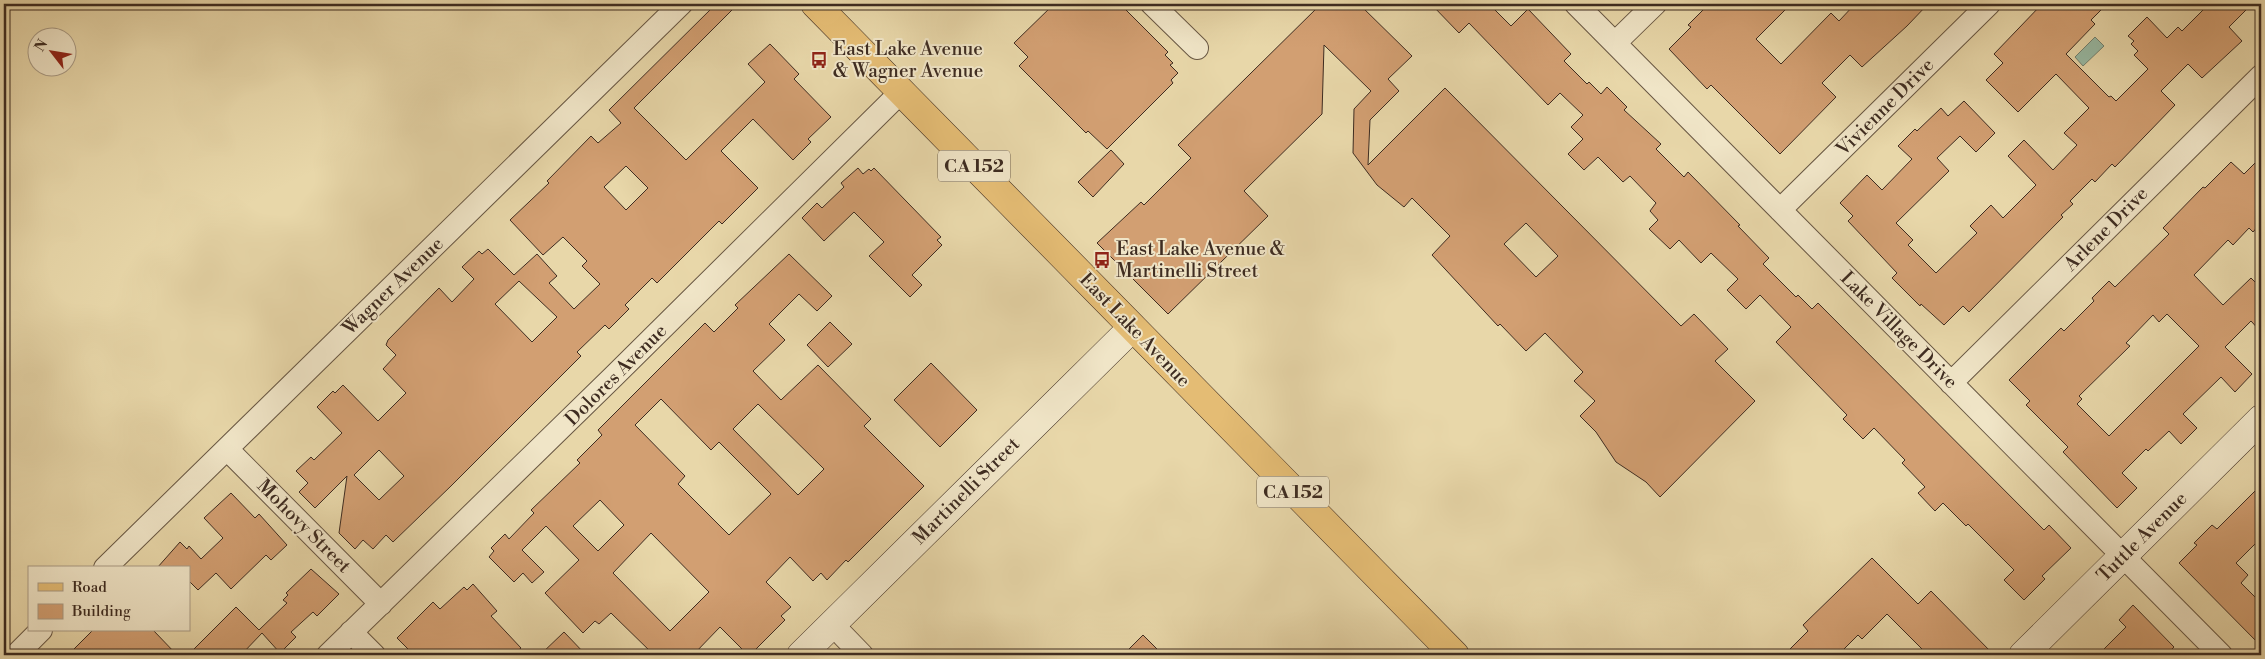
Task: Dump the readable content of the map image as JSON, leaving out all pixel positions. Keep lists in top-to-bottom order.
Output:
{
  "streets": {
    "main road": ["CA 152", "East Lake Avenue"],
    "street": [
      "Vivienne Drive",
      "Arlene Drive",
      "Wagner Avenue",
      "Lake Village Drive",
      "Dolores Avenue",
      "Martinelli Street",
      "Mohovy Street",
      "Tuttle Avenue"
    ]
  },
  "crossings": [
    ["Vivienne Drive", "Lake Village Drive"],
    ["Arlene Drive", "Lake Village Drive"],
    ["Wagner Avenue", "Mohovy Street"],
    ["East Lake Avenue", "Dolores Avenue"],
    ["East Lake Avenue", "Martinelli Street"],
    ["Lake Village Drive", "Tuttle Avenue"],
    ["Dolores Avenue", "Mohovy Street"]
  ],
  "places": {
    "bus stop": ["East Lake Avenue & Wagner Avenue", "East Lake Avenue & Martinelli Street"]
  },
  "legend": ["Road", "Building"],
  "north": "top left"
}
